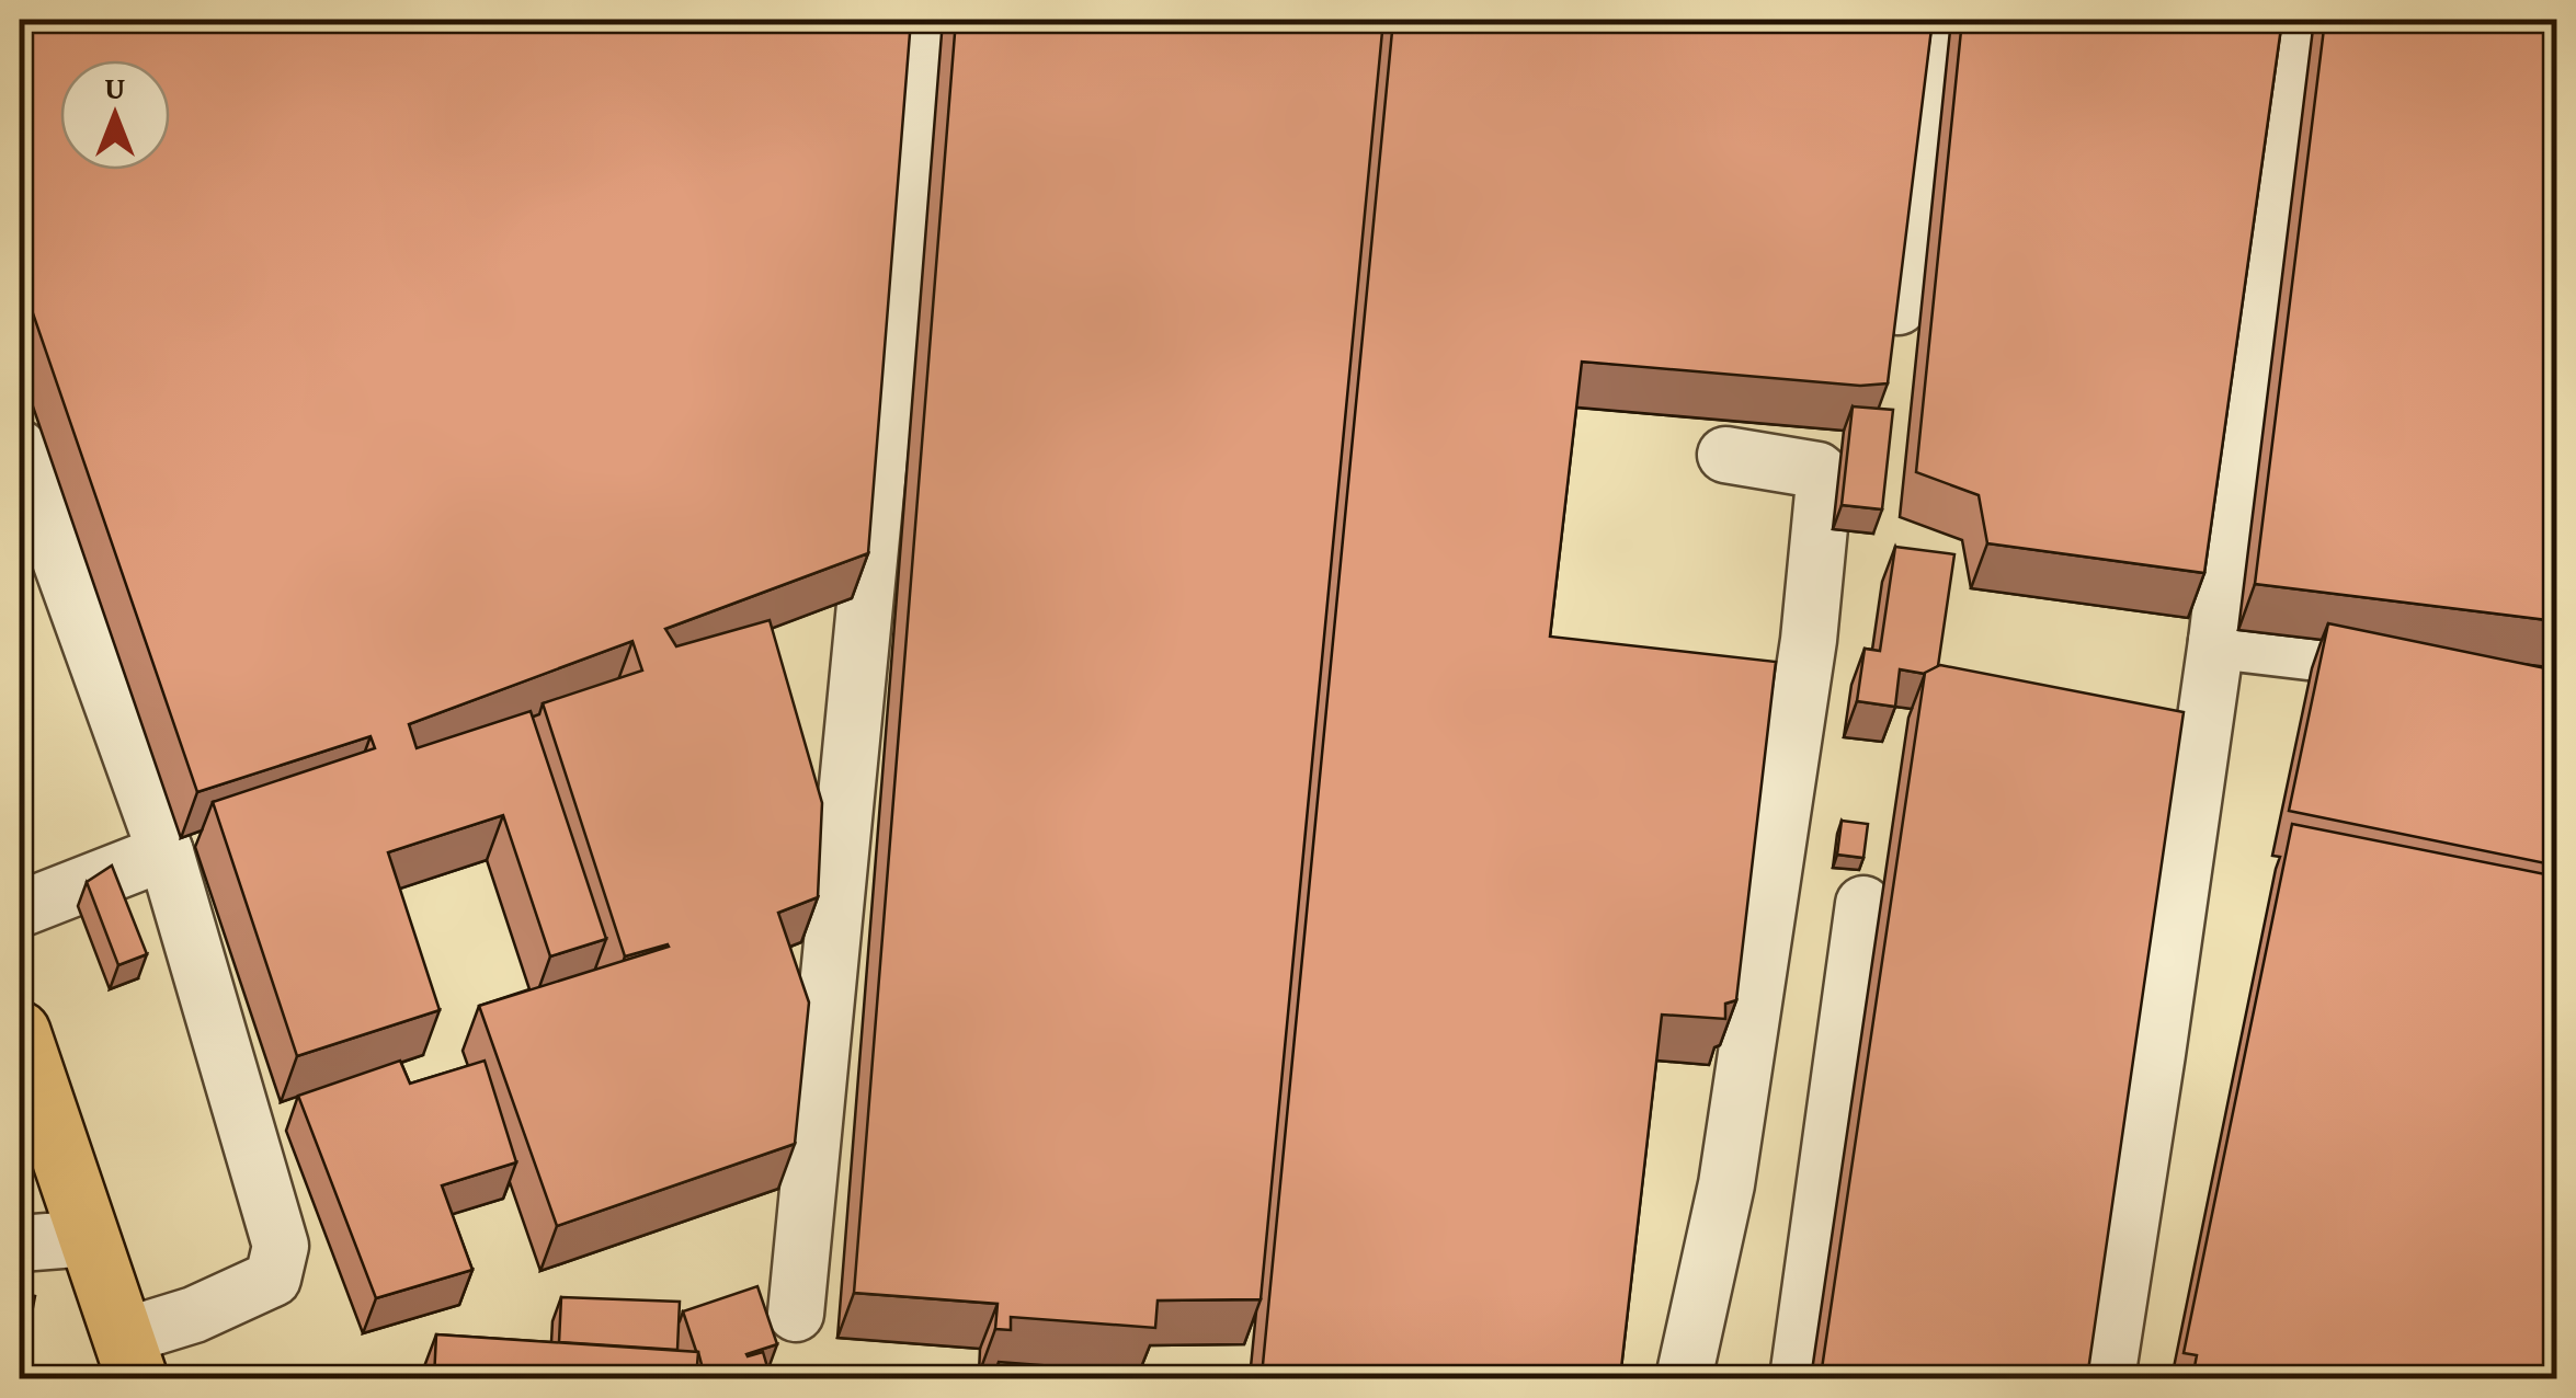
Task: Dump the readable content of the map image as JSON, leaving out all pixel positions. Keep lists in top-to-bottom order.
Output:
{
  "north": "top"
}
